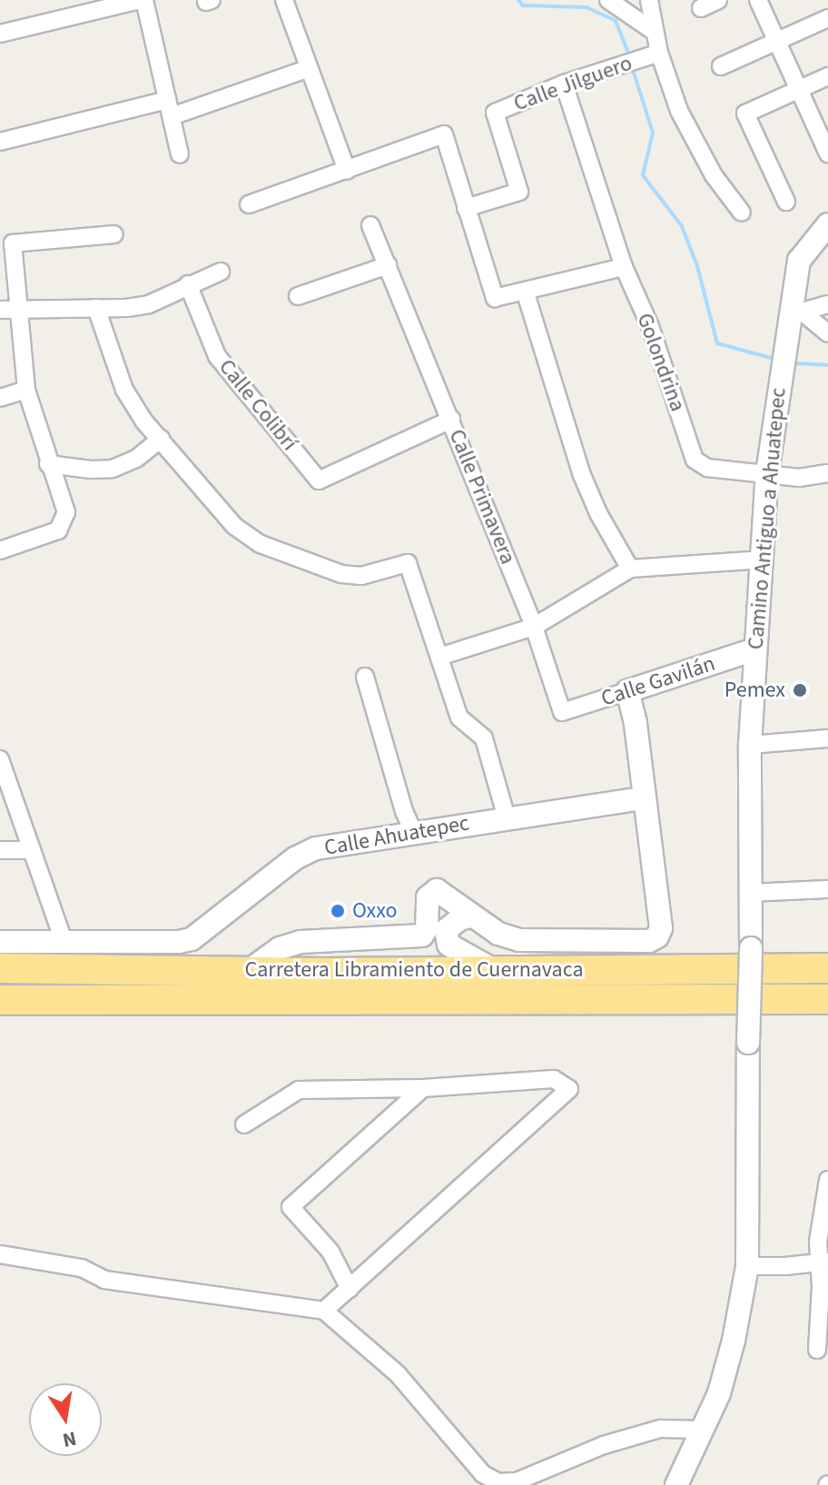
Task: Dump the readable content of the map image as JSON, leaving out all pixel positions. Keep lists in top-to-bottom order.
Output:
{
  "streets": {
    "highway": ["Carretera Libramiento de Cuernavaca"],
    "street": [
      "Calle Jilguero",
      "Golondrina",
      "Calle Colibrí",
      "Calle Primavera",
      "Camino Antiguo a Ahuatepec",
      "Calle Gavilán",
      "Calle Ahuatepec"
    ]
  },
  "crossings": [
    ["Calle Jilguero", "Golondrina"],
    ["Golondrina", "Camino Antiguo a Ahuatepec"],
    ["Calle Colibrí", "Calle Primavera"],
    ["Calle Primavera", "Calle Gavilán"],
    ["Camino Antiguo a Ahuatepec", "Calle Gavilán"]
  ],
  "places": ["Pemex", "Oxxo"],
  "north": "bottom"
}
